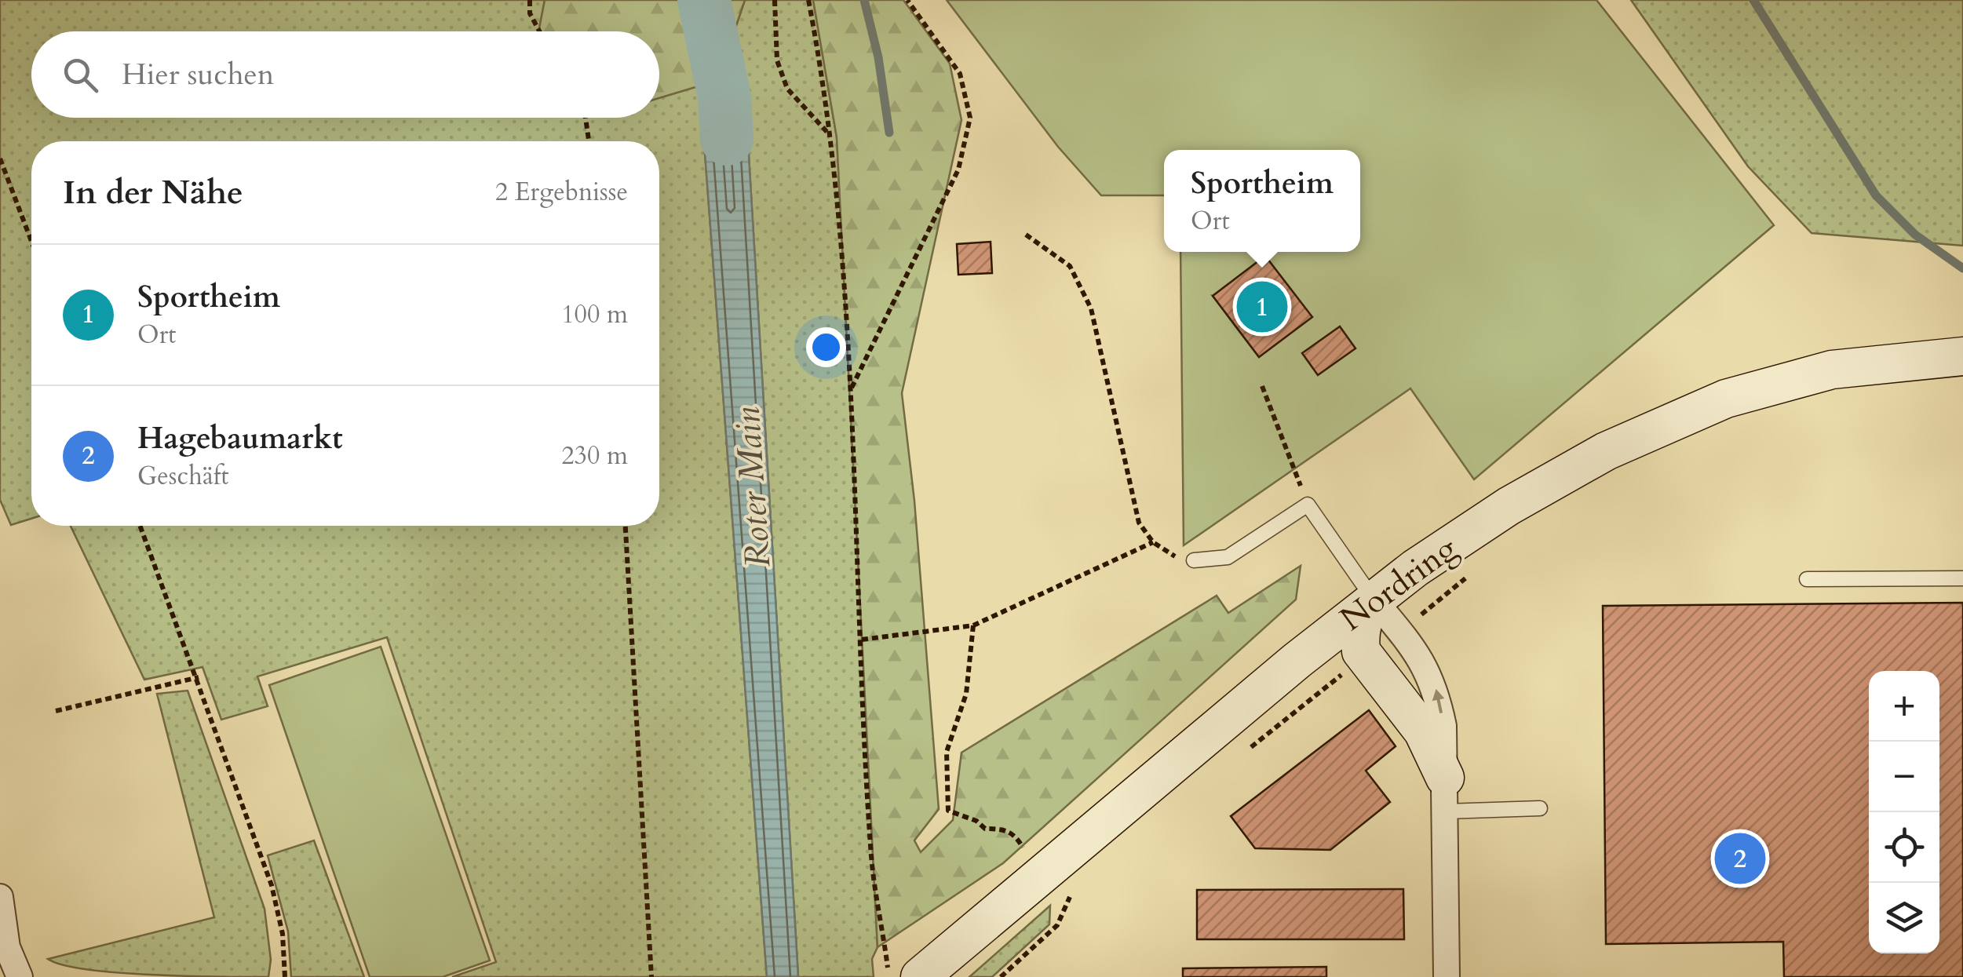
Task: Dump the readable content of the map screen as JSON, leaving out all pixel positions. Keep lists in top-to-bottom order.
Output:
{
  "streets": {
    "main road": ["Nordring"]
  },
  "water": ["Roter Main"],
  "page": {
    "search": "Hier suchen",
    "heading": ["In der Nähe", "2 Ergebnisse"],
    "popup": ["Sportheim", "Ort"],
    "list": [
      {
        "mark": "1",
        "name": "Sportheim",
        "note": "Ort",
        "value": "100 m"
      },
      {
        "mark": "2",
        "name": "Hagebaumarkt",
        "note": "Geschäft",
        "value": "230 m"
      }
    ],
    "pins": ["1", "2"],
    "map_buttons": ["+", "−"]
  }
}
